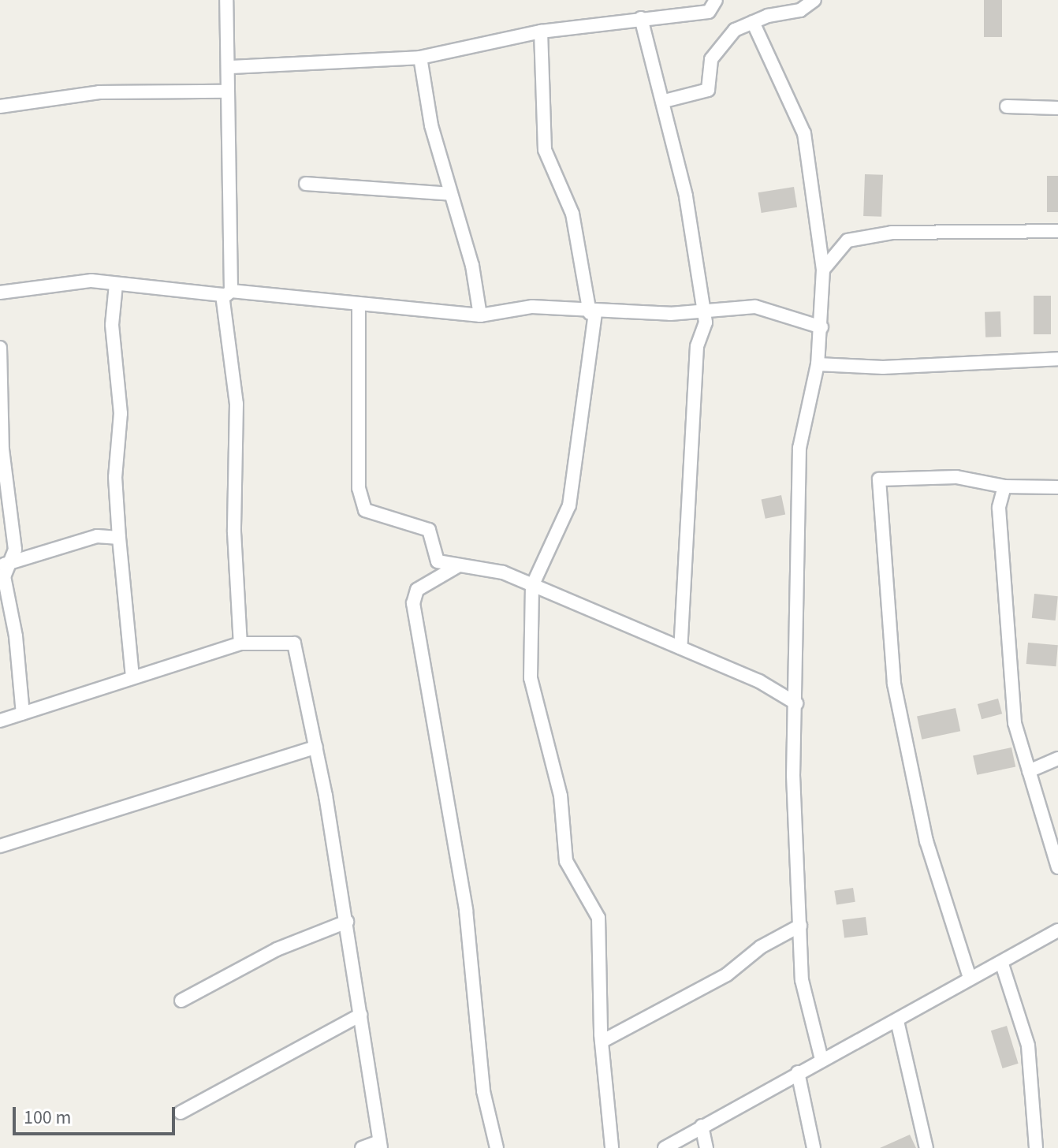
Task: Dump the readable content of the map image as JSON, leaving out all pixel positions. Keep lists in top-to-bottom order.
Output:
{
  "scale_bar": "100 m"
}
